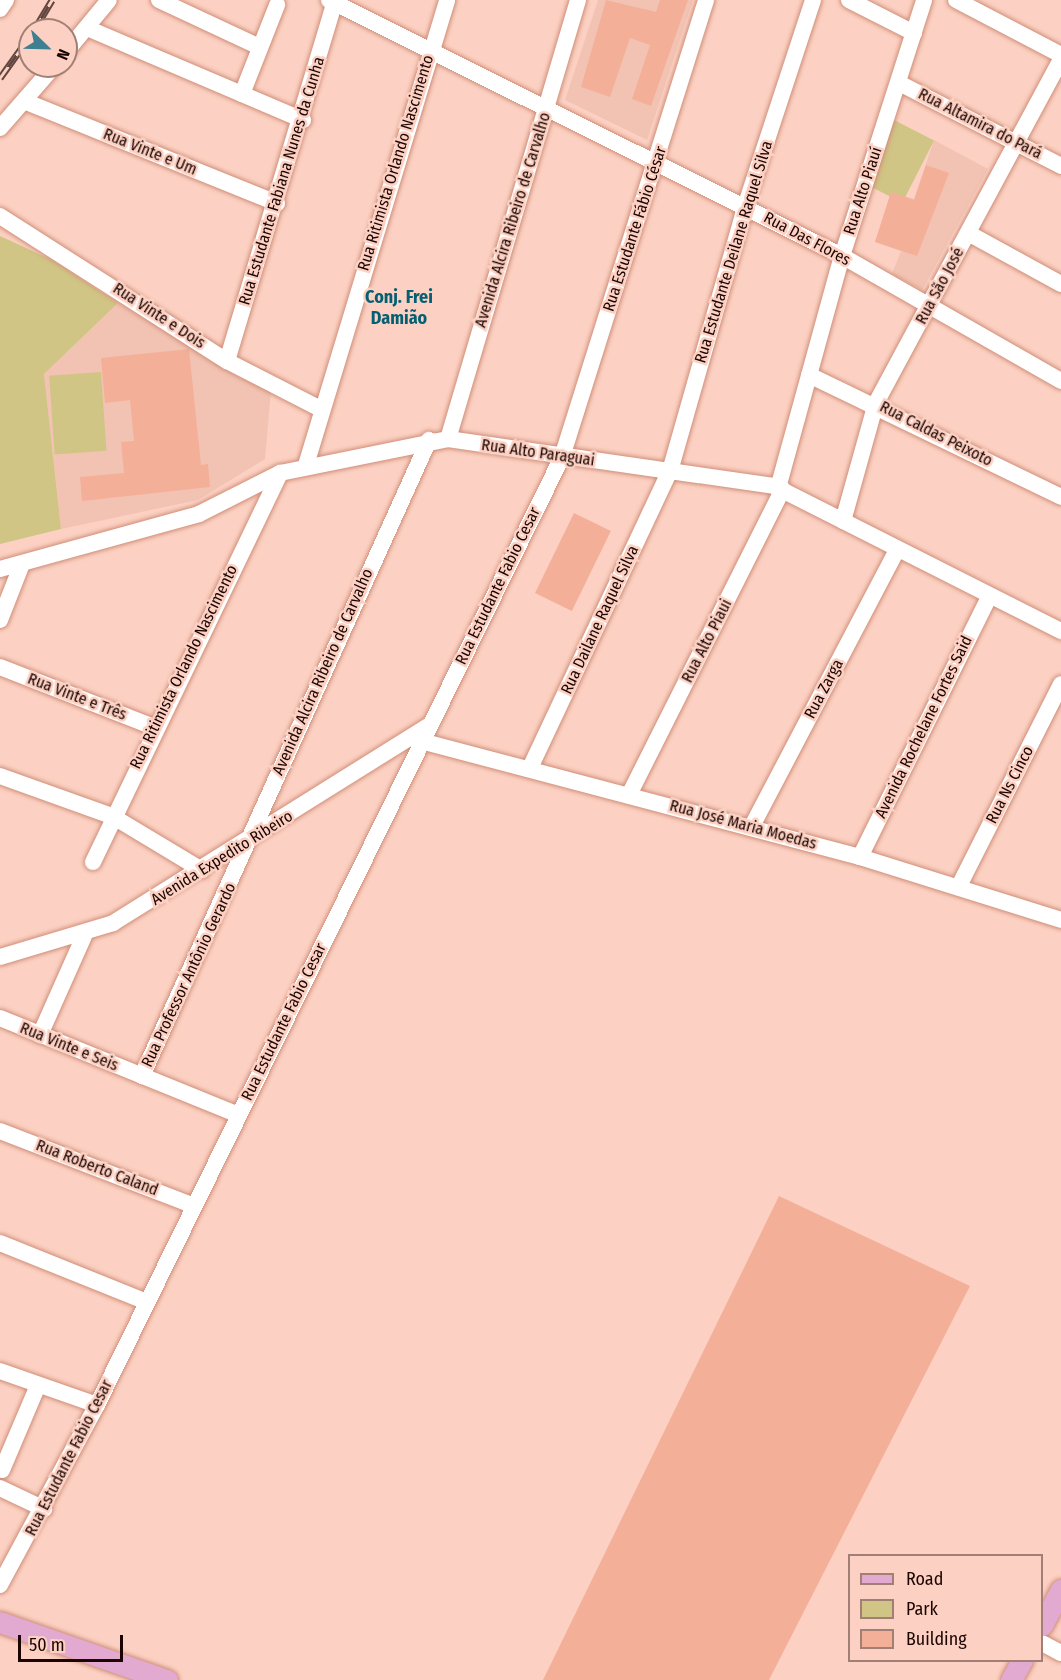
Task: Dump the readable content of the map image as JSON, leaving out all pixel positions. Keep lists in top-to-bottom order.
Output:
{
  "streets": {
    "street": [
      "Rua Altamira do Pará",
      "Rua Vinte e Um",
      "Rua Ritimista Orlando Nascimento",
      "Rua Estudante Fabiana Nunes da Cunha",
      "Rua Alto Piauí",
      "Avenida Alcira Ribeiro de Carvalho",
      "Rua Estudante Fábio César",
      "Rua Das Flores",
      "Rua Estudante Deilane Raquel Silva",
      "Rua São José",
      "Rua Vinte e Dois",
      "Rua Caldas Peixoto",
      "Rua Alto Paraguai",
      "Rua Estudante Fabio Cesar",
      "Rua Dailane Raquel Silva",
      "Rua Alto Piaui",
      "Rua Zarga",
      "Rua Vinte e Três",
      "Avenida Rochelane Fortes Said",
      "Rua Ns Cinco",
      "Rua José Maria Moedas",
      "Avenida Expedito Ribeiro",
      "Rua Professor Antônio Gerardo",
      "Rua Vinte e Seis",
      "Rua Roberto Caland"
    ]
  },
  "crossings": [
    ["Rua Altamira do Pará", "Rua Alto Piauí"],
    ["Rua Altamira do Pará", "Rua São José"],
    ["Rua Vinte e Um", "Rua Estudante Fabiana Nunes da Cunha"],
    ["Rua Ritimista Orlando Nascimento", "Rua Das Flores"],
    ["Rua Ritimista Orlando Nascimento", "Rua Vinte e Dois"],
    ["Rua Ritimista Orlando Nascimento", "Rua Alto Paraguai"],
    ["Rua Ritimista Orlando Nascimento", "Rua Vinte e Três"],
    ["Rua Estudante Fabiana Nunes da Cunha", "Rua Das Flores"],
    ["Rua Estudante Fabiana Nunes da Cunha", "Rua Vinte e Dois"],
    ["Rua Alto Piauí", "Rua Das Flores"],
    ["Rua Alto Piauí", "Rua Caldas Peixoto"],
    ["Rua Alto Piauí", "Rua Alto Paraguai"],
    ["Rua Alto Piauí", "Rua Alto Piaui"],
    ["Avenida Alcira Ribeiro de Carvalho", "Rua Das Flores"],
    ["Avenida Alcira Ribeiro de Carvalho", "Rua Alto Paraguai"],
    ["Avenida Alcira Ribeiro de Carvalho", "Avenida Expedito Ribeiro"],
    ["Avenida Alcira Ribeiro de Carvalho", "Rua Professor Antônio Gerardo"],
    ["Rua Estudante Fábio César", "Rua Das Flores"],
    ["Rua Estudante Fábio César", "Rua Alto Paraguai"],
    ["Rua Estudante Fábio César", "Rua Estudante Fabio Cesar"],
    ["Rua Das Flores", "Rua Estudante Deilane Raquel Silva"],
    ["Rua Das Flores", "Rua São José"],
    ["Rua Estudante Deilane Raquel Silva", "Rua Alto Paraguai"],
    ["Rua Estudante Deilane Raquel Silva", "Rua Dailane Raquel Silva"],
    ["Rua São José", "Rua Caldas Peixoto"],
    ["Rua São José", "Rua Alto Paraguai"],
    ["Rua Alto Paraguai", "Rua Estudante Fabio Cesar"],
    ["Rua Alto Paraguai", "Rua Dailane Raquel Silva"],
    ["Rua Alto Paraguai", "Rua Alto Piaui"],
    ["Rua Alto Paraguai", "Rua Zarga"],
    ["Rua Alto Paraguai", "Avenida Rochelane Fortes Said"],
    ["Rua Estudante Fabio Cesar", "Rua José Maria Moedas"],
    ["Rua Estudante Fabio Cesar", "Avenida Expedito Ribeiro"],
    ["Rua Estudante Fabio Cesar", "Rua Vinte e Seis"],
    ["Rua Estudante Fabio Cesar", "Rua Roberto Caland"],
    ["Rua Dailane Raquel Silva", "Rua José Maria Moedas"],
    ["Rua Alto Piaui", "Rua José Maria Moedas"],
    ["Rua Zarga", "Rua José Maria Moedas"],
    ["Avenida Rochelane Fortes Said", "Rua José Maria Moedas"],
    ["Rua Ns Cinco", "Rua José Maria Moedas"],
    ["Avenida Expedito Ribeiro", "Rua Professor Antônio Gerardo"],
    ["Rua Professor Antônio Gerardo", "Rua Vinte e Seis"]
  ],
  "districts": ["Conj. Frei Damião"],
  "legend": ["Road", "Park", "Building"],
  "scale_bar": "50 m",
  "north": "bottom right"
}
